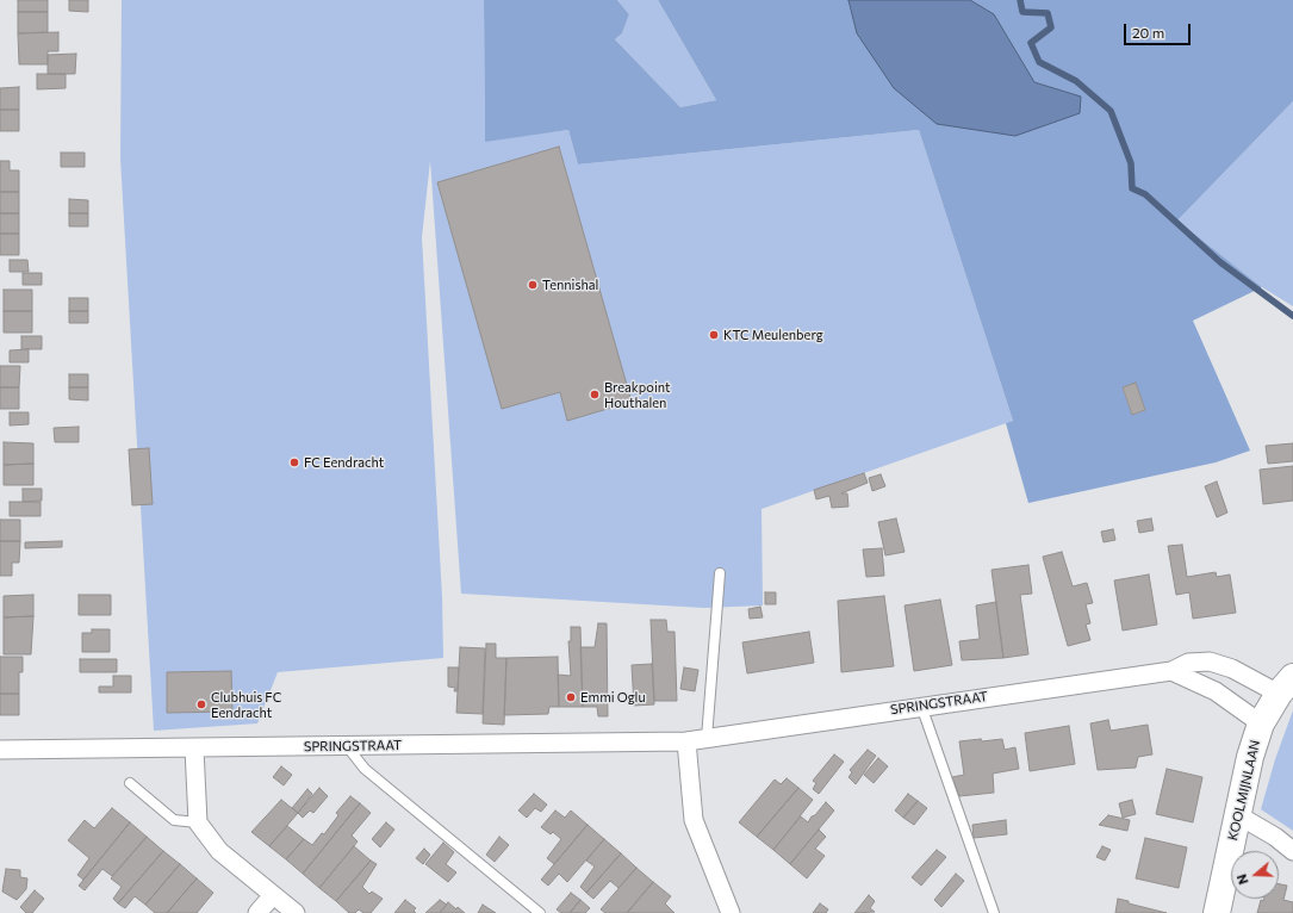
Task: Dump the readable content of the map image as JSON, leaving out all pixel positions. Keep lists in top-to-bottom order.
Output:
{
  "streets": {
    "street": ["SPRINGSTRAAT", "KOOLMIJNLAAN"]
  },
  "crossings": [
    ["SPRINGSTRAAT", "KOOLMIJNLAAN"]
  ],
  "places": [
    "Tennishal",
    "KTC Meulenberg",
    "Breakpoint Houthalen",
    "FC Eendracht",
    "Emmi Oglu",
    "Clubhuis FC Eendracht"
  ],
  "scale_bar": "20 m",
  "north": "left"
}
